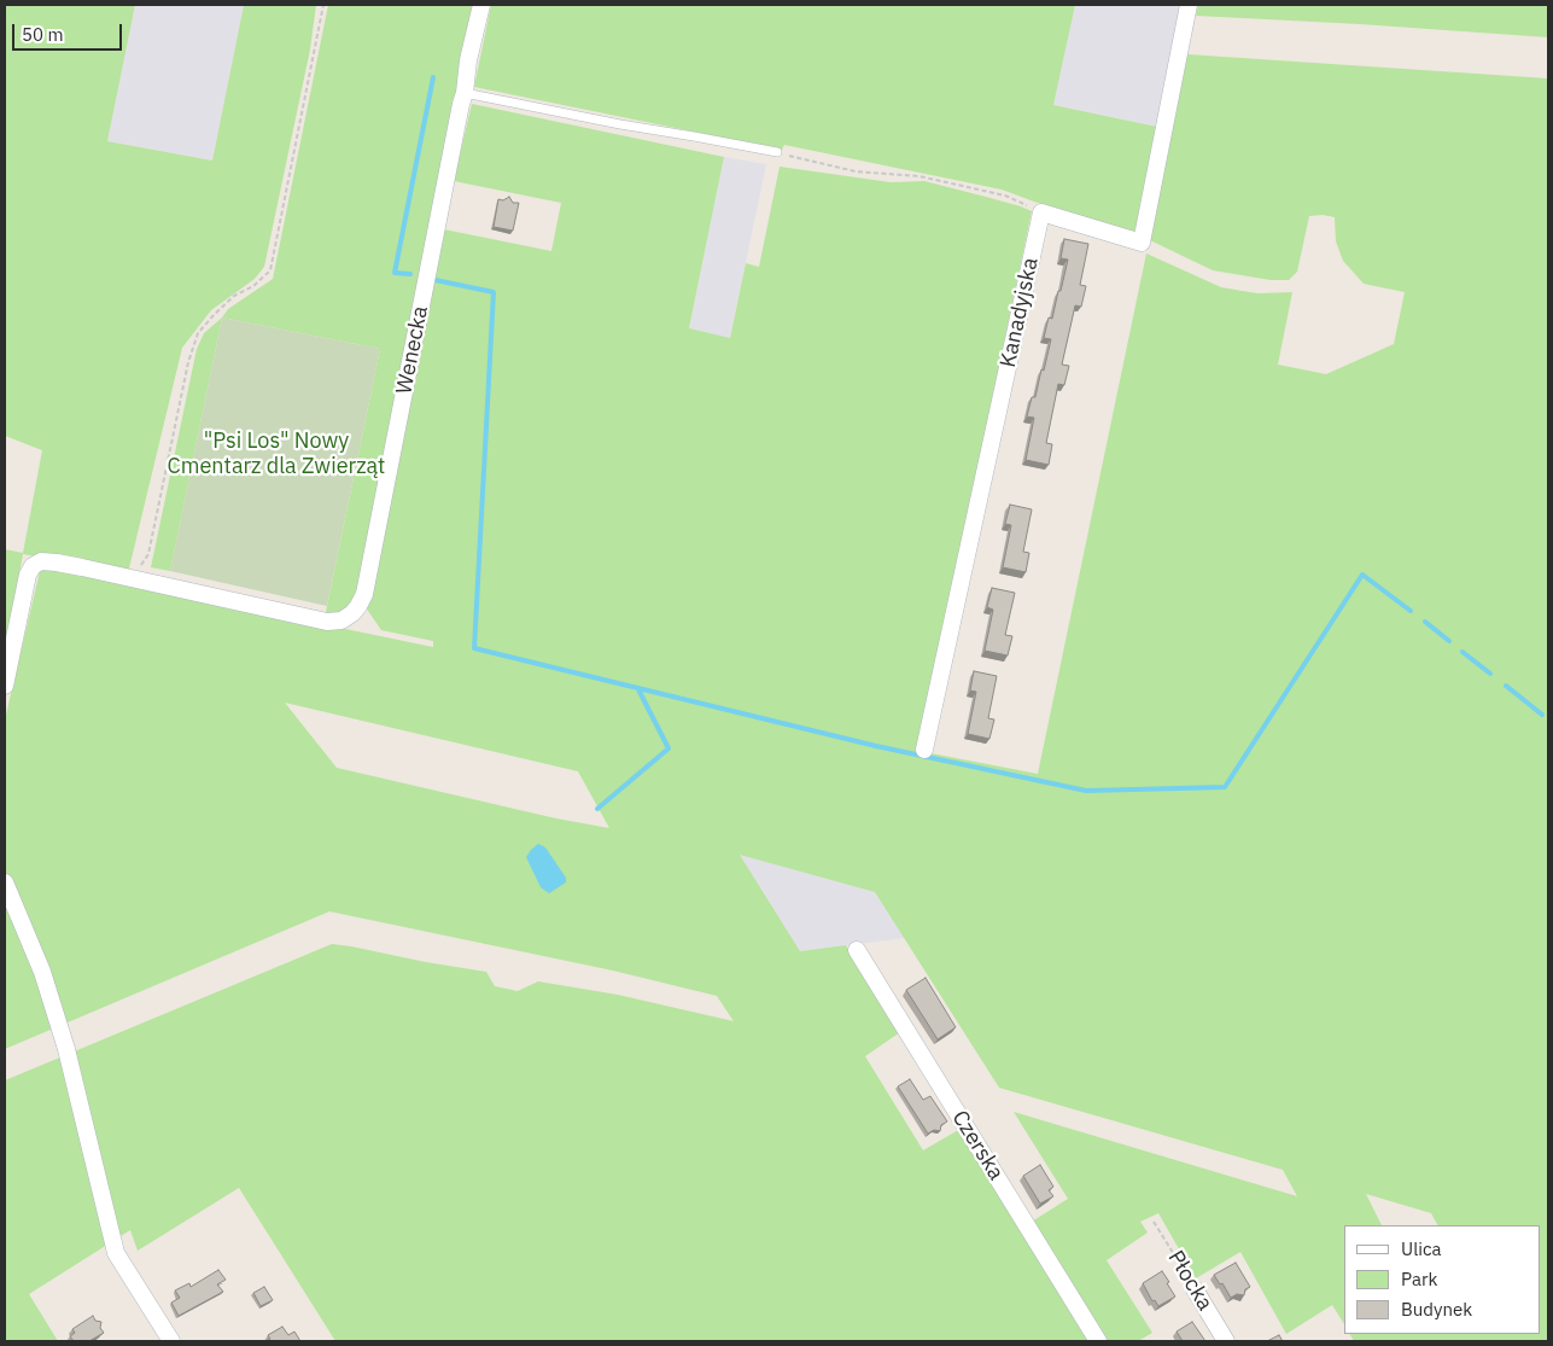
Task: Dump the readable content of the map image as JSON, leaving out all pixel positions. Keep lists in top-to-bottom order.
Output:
{
  "streets": {
    "street": [
      "Kanadyjska",
      "Wenecka",
      "Czerska",
      "Płocka"
    ]
  },
  "parks": ["\"Psi Los\" Nowy Cmentarz dla Zwierząt"],
  "legend": ["Ulica", "Park", "Budynek"],
  "scale_bar": "50 m"
}
